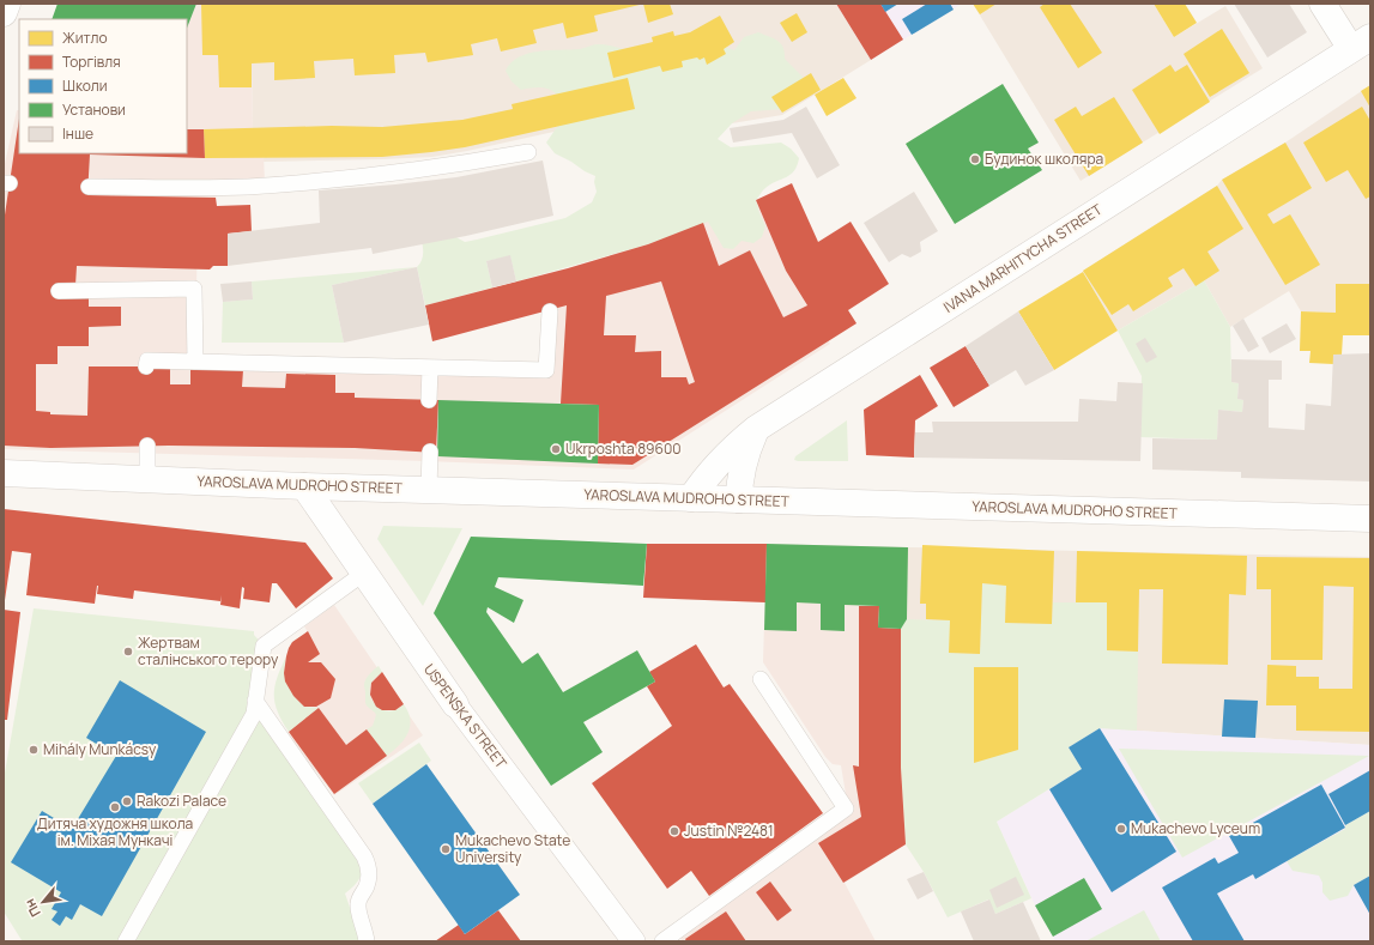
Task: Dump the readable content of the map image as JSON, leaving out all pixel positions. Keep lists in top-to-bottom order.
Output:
{
  "streets": {
    "street": ["IVANA MARHITYCHA STREET", "YAROSLAVA MUDROHO STREET", "USPENSKA STREET"]
  },
  "crossings": [
    ["IVANA MARHITYCHA STREET", "YAROSLAVA MUDROHO STREET"],
    ["YAROSLAVA MUDROHO STREET", "USPENSKA STREET"]
  ],
  "places": [
    "Будинок школяра",
    "Ukrposhta 89600",
    "Жертвам сталінського терору",
    "Mihály Munkácsy",
    "Rakozi Palace",
    "Дитяча художня школа ім. Міхая Мункачі",
    "Mukachevo Lyceum",
    "Justin №2481",
    "Mukachevo State University"
  ],
  "legend": [
    "Житло",
    "Торгівля",
    "Школи",
    "Установи",
    "Інше"
  ],
  "north": "bottom left"
}
